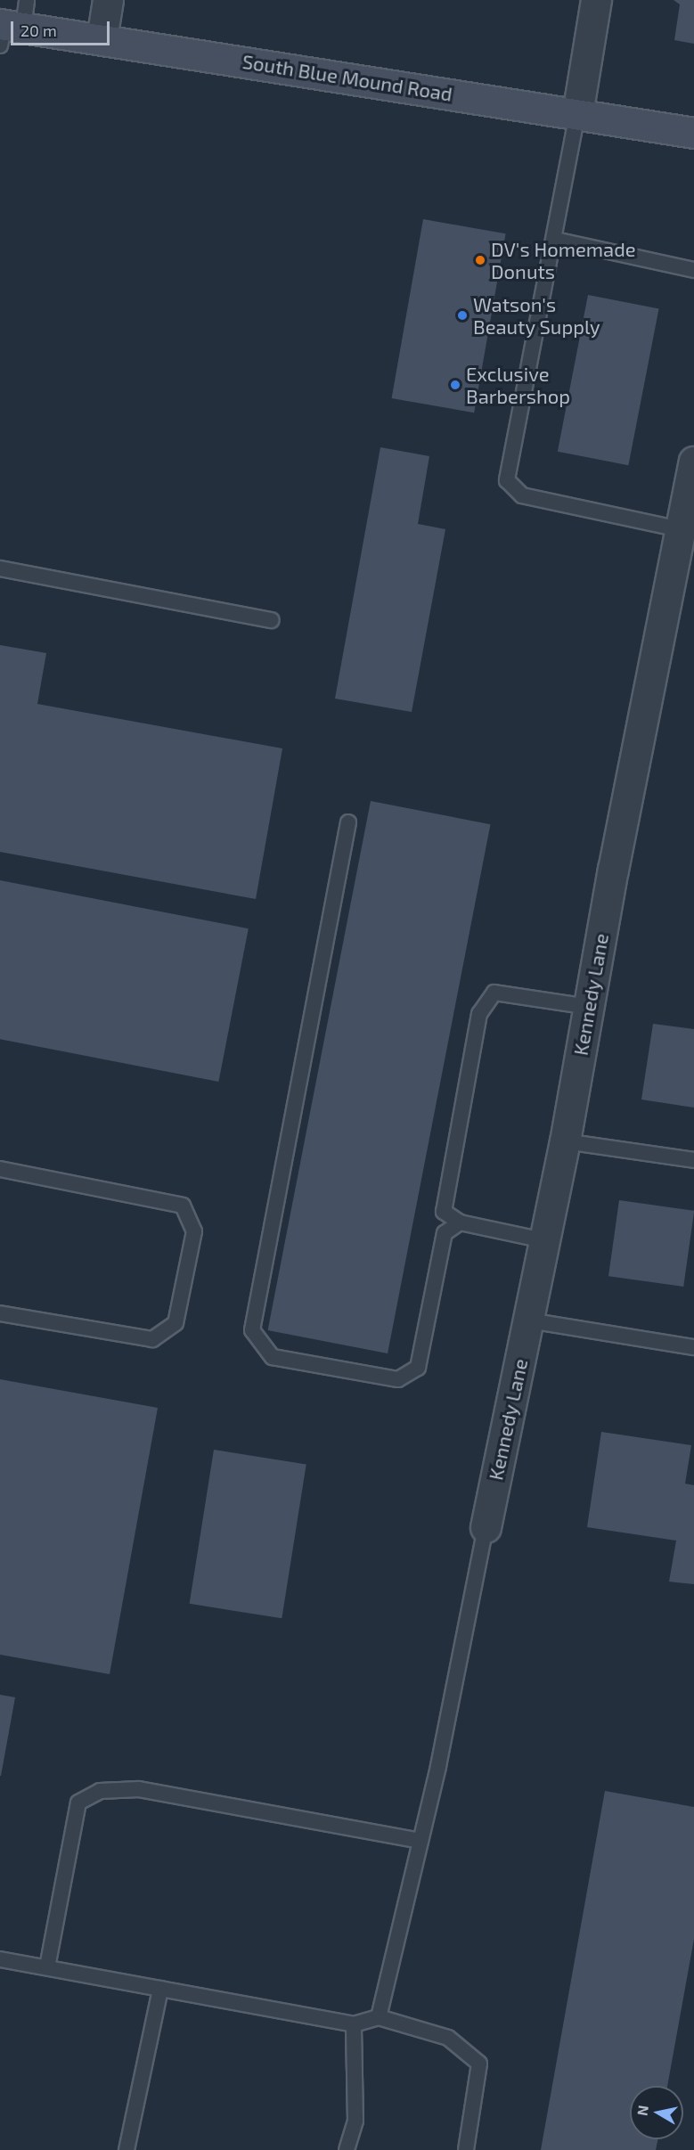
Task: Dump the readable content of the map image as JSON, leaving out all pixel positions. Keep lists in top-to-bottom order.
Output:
{
  "streets": {
    "main road": ["South Blue Mound Road"],
    "street": ["Kennedy Lane"]
  },
  "places": ["DV's Homemade Donuts", "Watson's Beauty Supply", "Exclusive Barbershop"],
  "scale_bar": "20 m",
  "north": "left"
}
